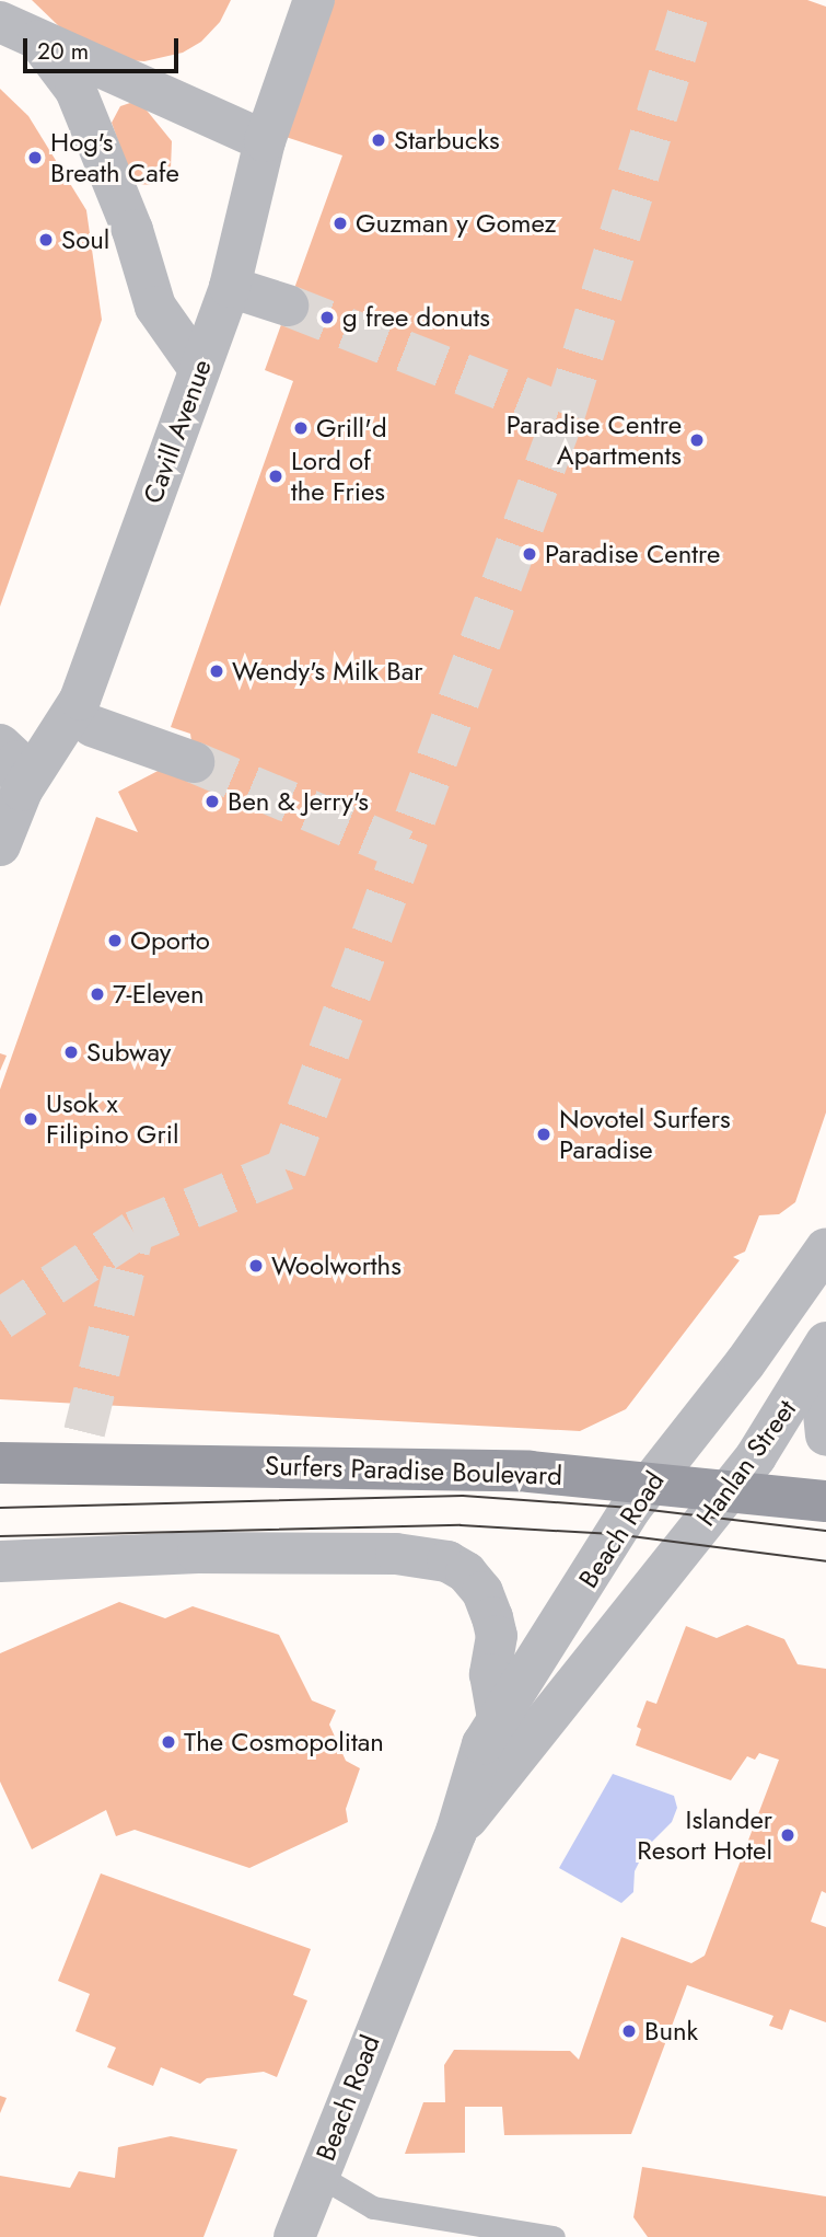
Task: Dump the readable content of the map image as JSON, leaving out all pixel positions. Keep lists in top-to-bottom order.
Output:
{
  "streets": {
    "street": [
      "Cavill Avenue",
      "Hanlan Street",
      "Surfers Paradise Boulevard",
      "Beach Road"
    ]
  },
  "crossings": [
    ["Hanlan Street", "Surfers Paradise Boulevard"],
    ["Hanlan Street", "Beach Road"],
    ["Surfers Paradise Boulevard", "Beach Road"]
  ],
  "places": [
    "Starbucks",
    "Hog's Breath Cafe",
    "Guzman y Gomez",
    "Soul",
    "g free donuts",
    "Grill'd",
    "Paradise Centre Apartments",
    "Lord of the Fries",
    "Paradise Centre",
    "Wendy's Milk Bar",
    "Ben & Jerry's",
    "Oporto",
    "7-Eleven",
    "Subway",
    "Usok x Filipino Gril",
    "Novotel Surfers Paradise",
    "Woolworths",
    "The Cosmopolitan",
    "Islander Resort Hotel",
    "Bunk"
  ],
  "scale_bar": "20 m"
}
